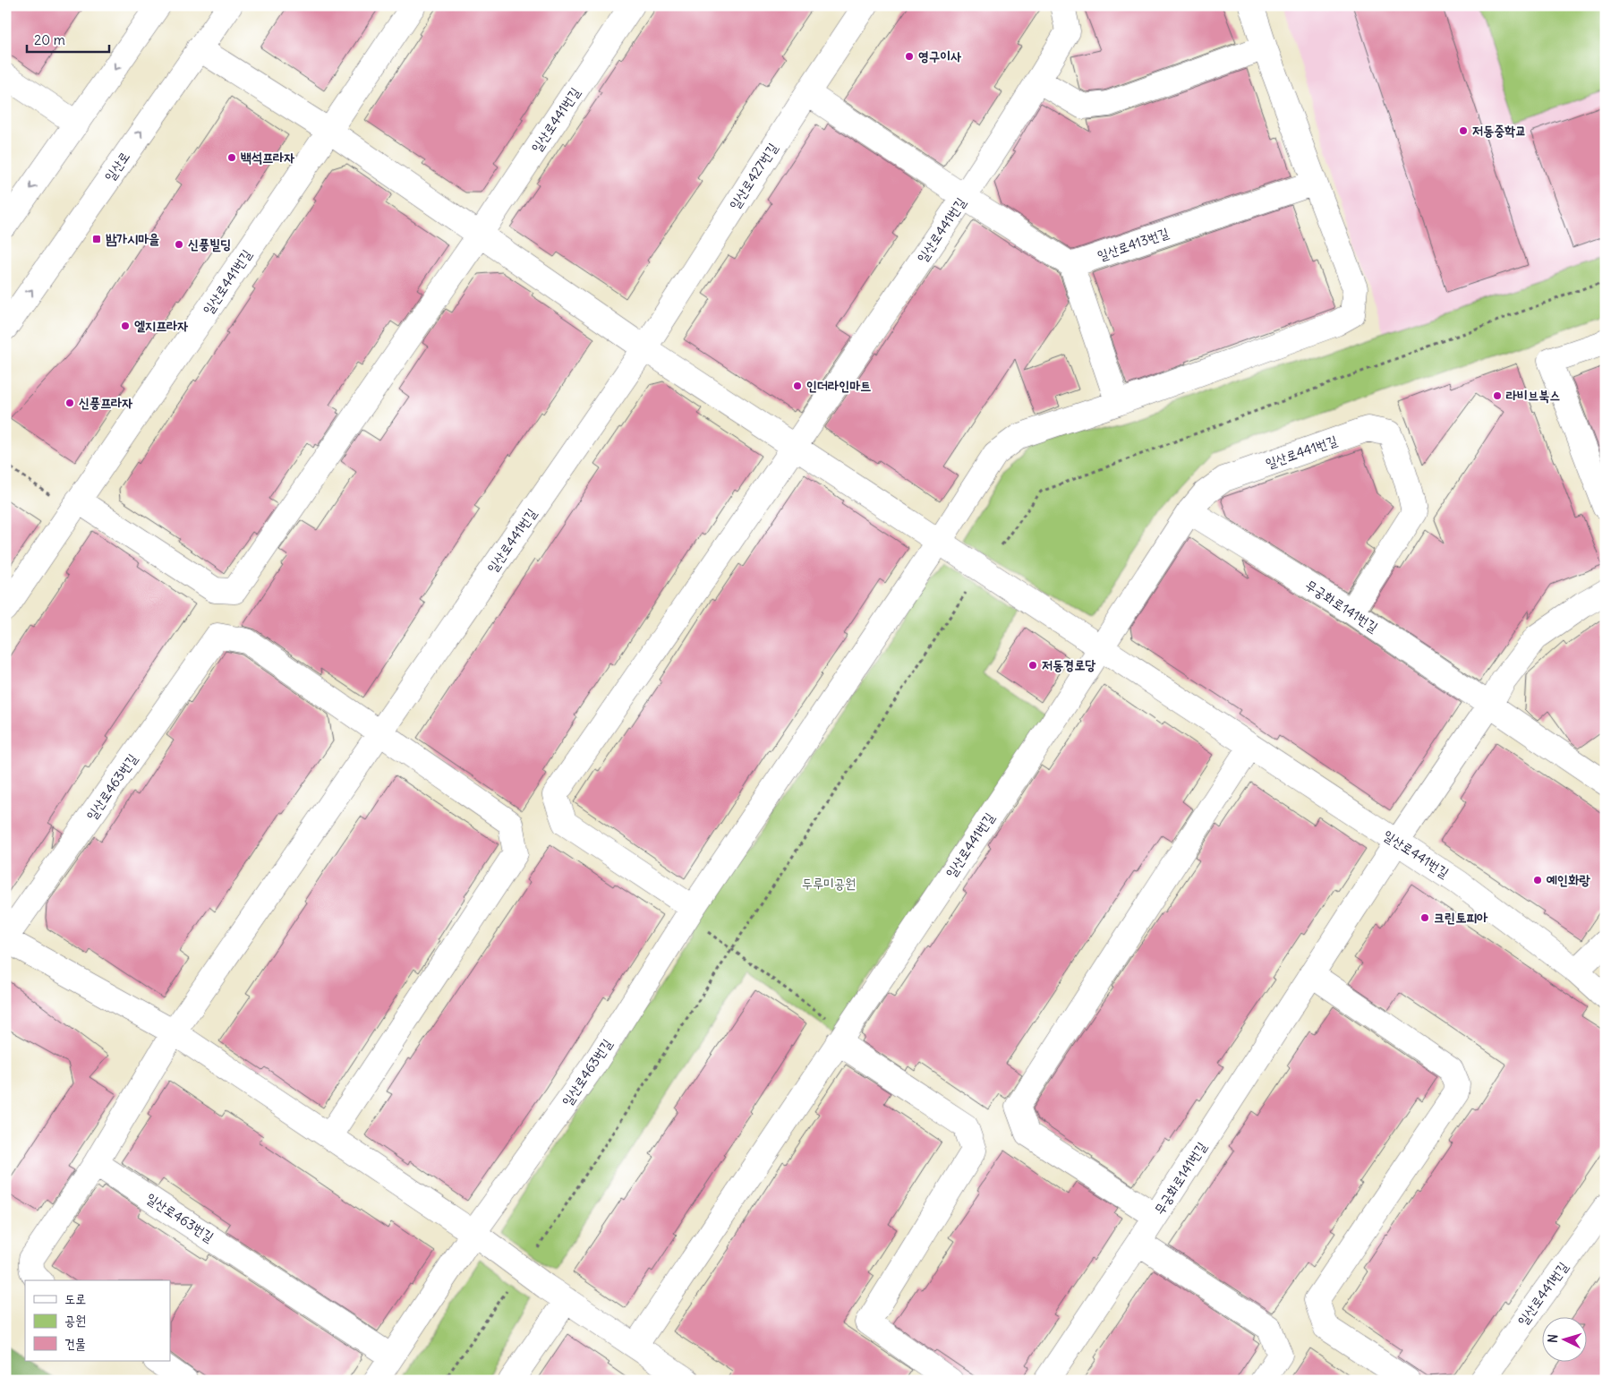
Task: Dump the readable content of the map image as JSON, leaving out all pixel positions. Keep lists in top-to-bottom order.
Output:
{
  "streets": {
    "street": [
      "일산로441번길",
      "일산로",
      "일산로427번길",
      "일산로413번길",
      "무궁화로141번길",
      "일산로463번길"
    ]
  },
  "crossings": [
    ["일산로441번길", "일산로"],
    ["일산로441번길", "일산로427번길"],
    ["일산로441번길", "무궁화로141번길"],
    ["일산로441번길", "일산로463번길"]
  ],
  "parks": ["두루미공원"],
  "places": {
    "other": [
      "영구이사",
      "저동중학교",
      "백석프라자",
      "신풍빌딩",
      "엘지프라자",
      "인더라인마트",
      "라비브북스",
      "신풍프라자",
      "저동경로당",
      "예인화랑",
      "크린토피아"
    ],
    "transit": ["밤가시마을"]
  },
  "legend": ["도로", "공원", "건물"],
  "scale_bar": "20 m",
  "north": "left"
}
